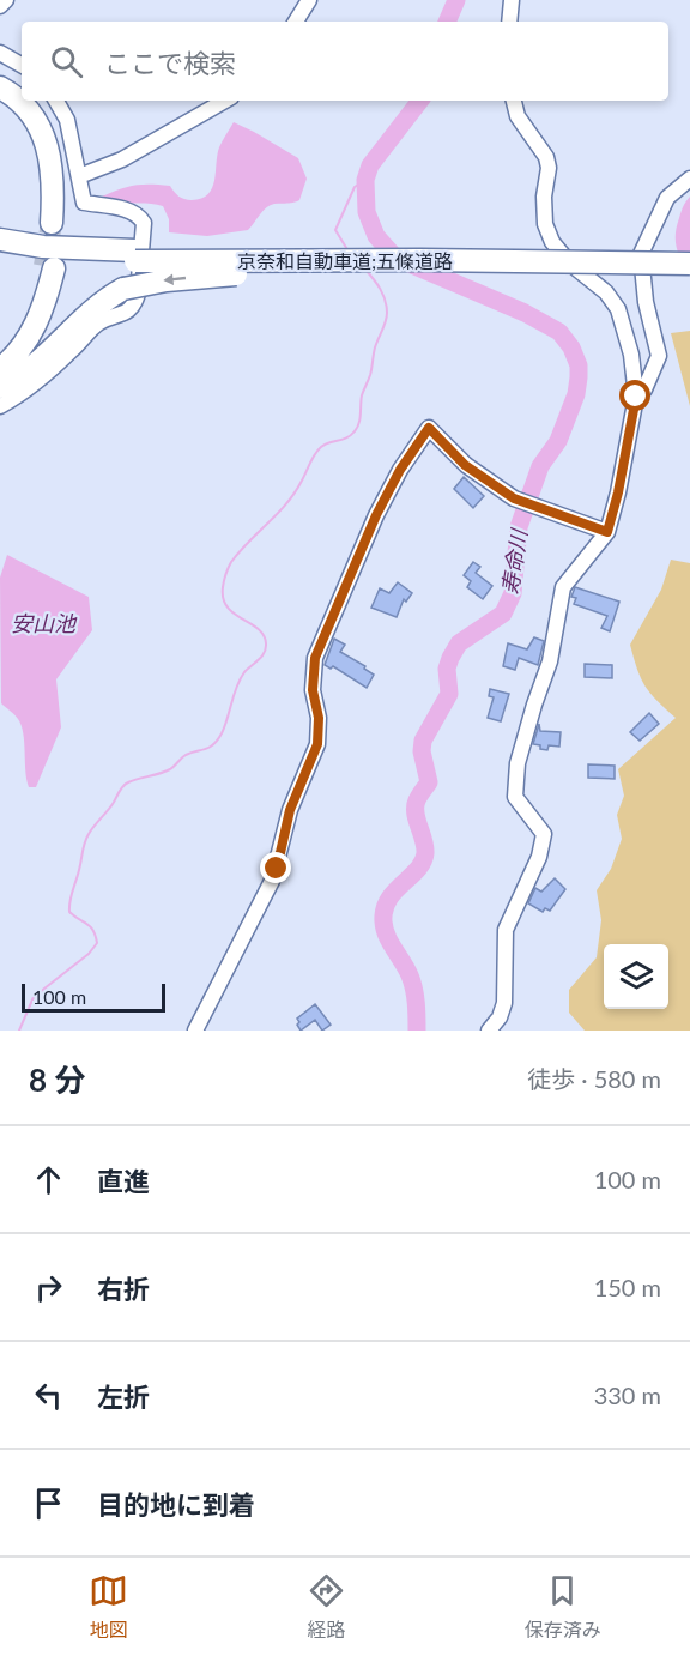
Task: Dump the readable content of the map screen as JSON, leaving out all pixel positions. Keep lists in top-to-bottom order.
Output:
{
  "streets": {
    "highway": ["京奈和自動車道;五條道路"]
  },
  "water": ["寿命川", "安山池"],
  "scale_bar": "100 m",
  "page": {
    "search": "ここで検索",
    "scale": "100 m",
    "heading": ["8 分", "徒歩 · 580 m"],
    "list": [
      ["直進", "100 m"],
      ["右折", "150 m"],
      ["左折", "330 m"],
      "目的地に到着"
    ],
    "nav": ["地図", "経路", "保存済み"]
  }
}
